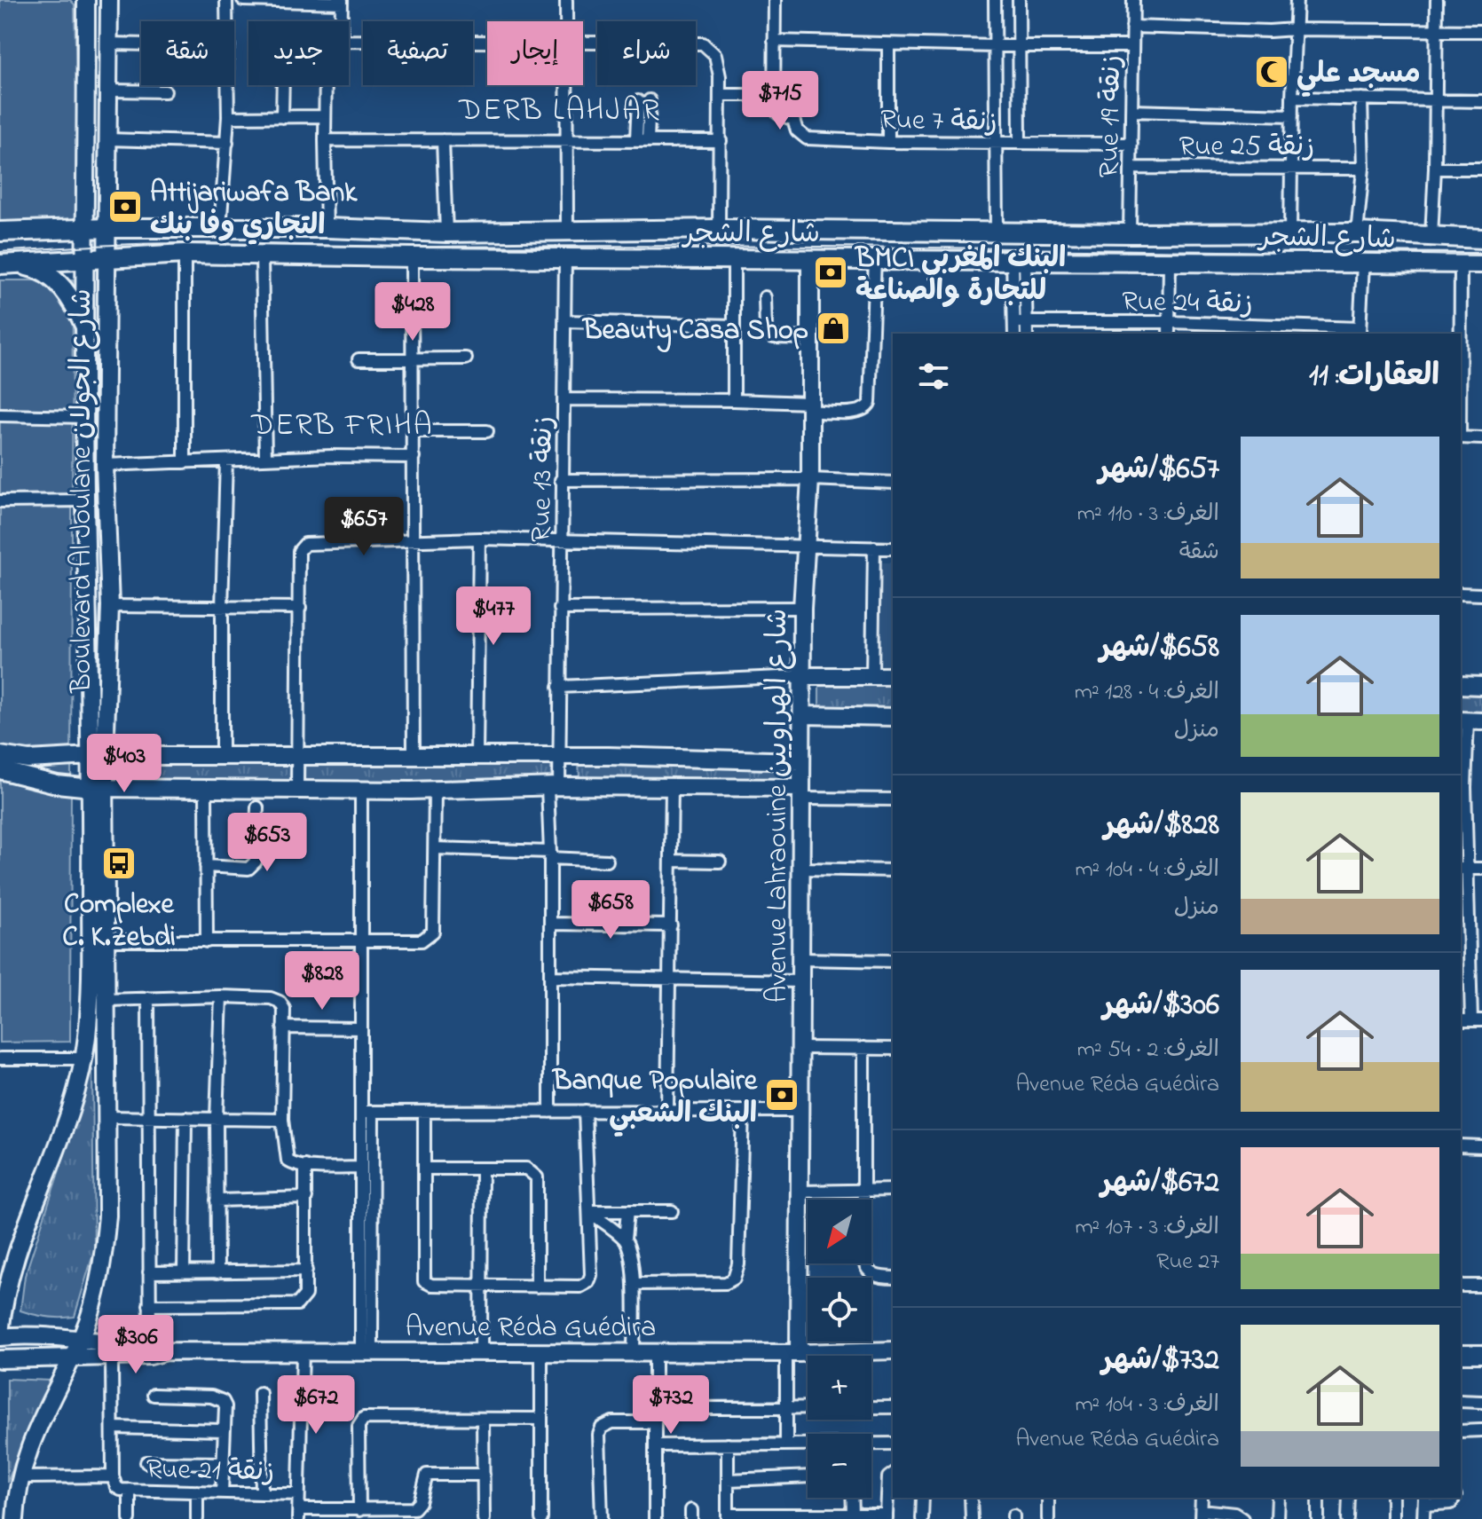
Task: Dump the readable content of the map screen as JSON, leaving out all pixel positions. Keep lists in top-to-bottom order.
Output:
{
  "streets": {
    "main road": ["شارع الشجر"],
    "street": [
      "Rue 19 زنقة",
      "Rue 7 زنقة",
      "Rue 25 زنقة",
      "Rue 24 زنقة",
      "Rue 13 زنقة",
      "Boulevard Al Joulane شارع الجولان",
      "Avenue Lahraouine شارع الهراويين",
      "Avenue Réda Guédira",
      "Rue 21 زنقة"
    ]
  },
  "crossings": [
    ["Rue 19 زنقة", "Rue 7 زنقة"],
    ["Rue 19 زنقة", "Rue 25 زنقة"],
    ["Rue 19 زنقة", "شارع الشجر"],
    ["شارع الشجر", "Rue 13 زنقة"],
    ["شارع الشجر", "Boulevard Al Joulane شارع الجولان"],
    ["شارع الشجر", "Avenue Lahraouine شارع الهراويين"],
    ["Boulevard Al Joulane شارع الجولان", "Avenue Réda Guédira"],
    ["Avenue Lahraouine شارع الهراويين", "Avenue Réda Guédira"]
  ],
  "districts": ["DERB LAHJAR", "DERB FRIHA"],
  "places": {
    "mosque": ["مسجد علي"],
    "bank": ["Attijariwafa Bank التجاري وفا بنك", "BMCI البنك المغربي للتجارة والصناعة", "Banque Populaire البنك الشعبي"],
    "shop": ["Beauty Casa Shop"],
    "bus stop": ["Complexe C. K.Zebdi"]
  },
  "north": "bottom left",
  "page": {
    "chip": [
      "شراء",
      "إيجار",
      "تصفية",
      "جديد",
      "شقة"
    ],
    "price": [
      "$715",
      "$428",
      "$657",
      "$477",
      "$403",
      "$653",
      "$658",
      "$828",
      "$306",
      "$672",
      "$732"
    ],
    "heading": "العقارات: 11",
    "list": [
      {
        "name": "$657/شهر",
        "note": "الغرف: 3 · 110 m² · شقة"
      },
      {
        "name": "$658/شهر",
        "note": "الغرف: 4 · 128 m² · منزل"
      },
      {
        "name": "$828/شهر",
        "note": "الغرف: 4 · 104 m² · منزل"
      },
      {
        "name": "$306/شهر",
        "note": "الغرف: 2 · 54 m² · Avenue Réda Guédira"
      },
      {
        "name": "$672/شهر",
        "note": "الغرف: 3 · 107 m² · Rue 27"
      },
      {
        "name": "$732/شهر",
        "note": "الغرف: 3 · 104 m² · Avenue Réda Guédira"
      }
    ],
    "map_buttons": ["+", "−"]
  }
}
